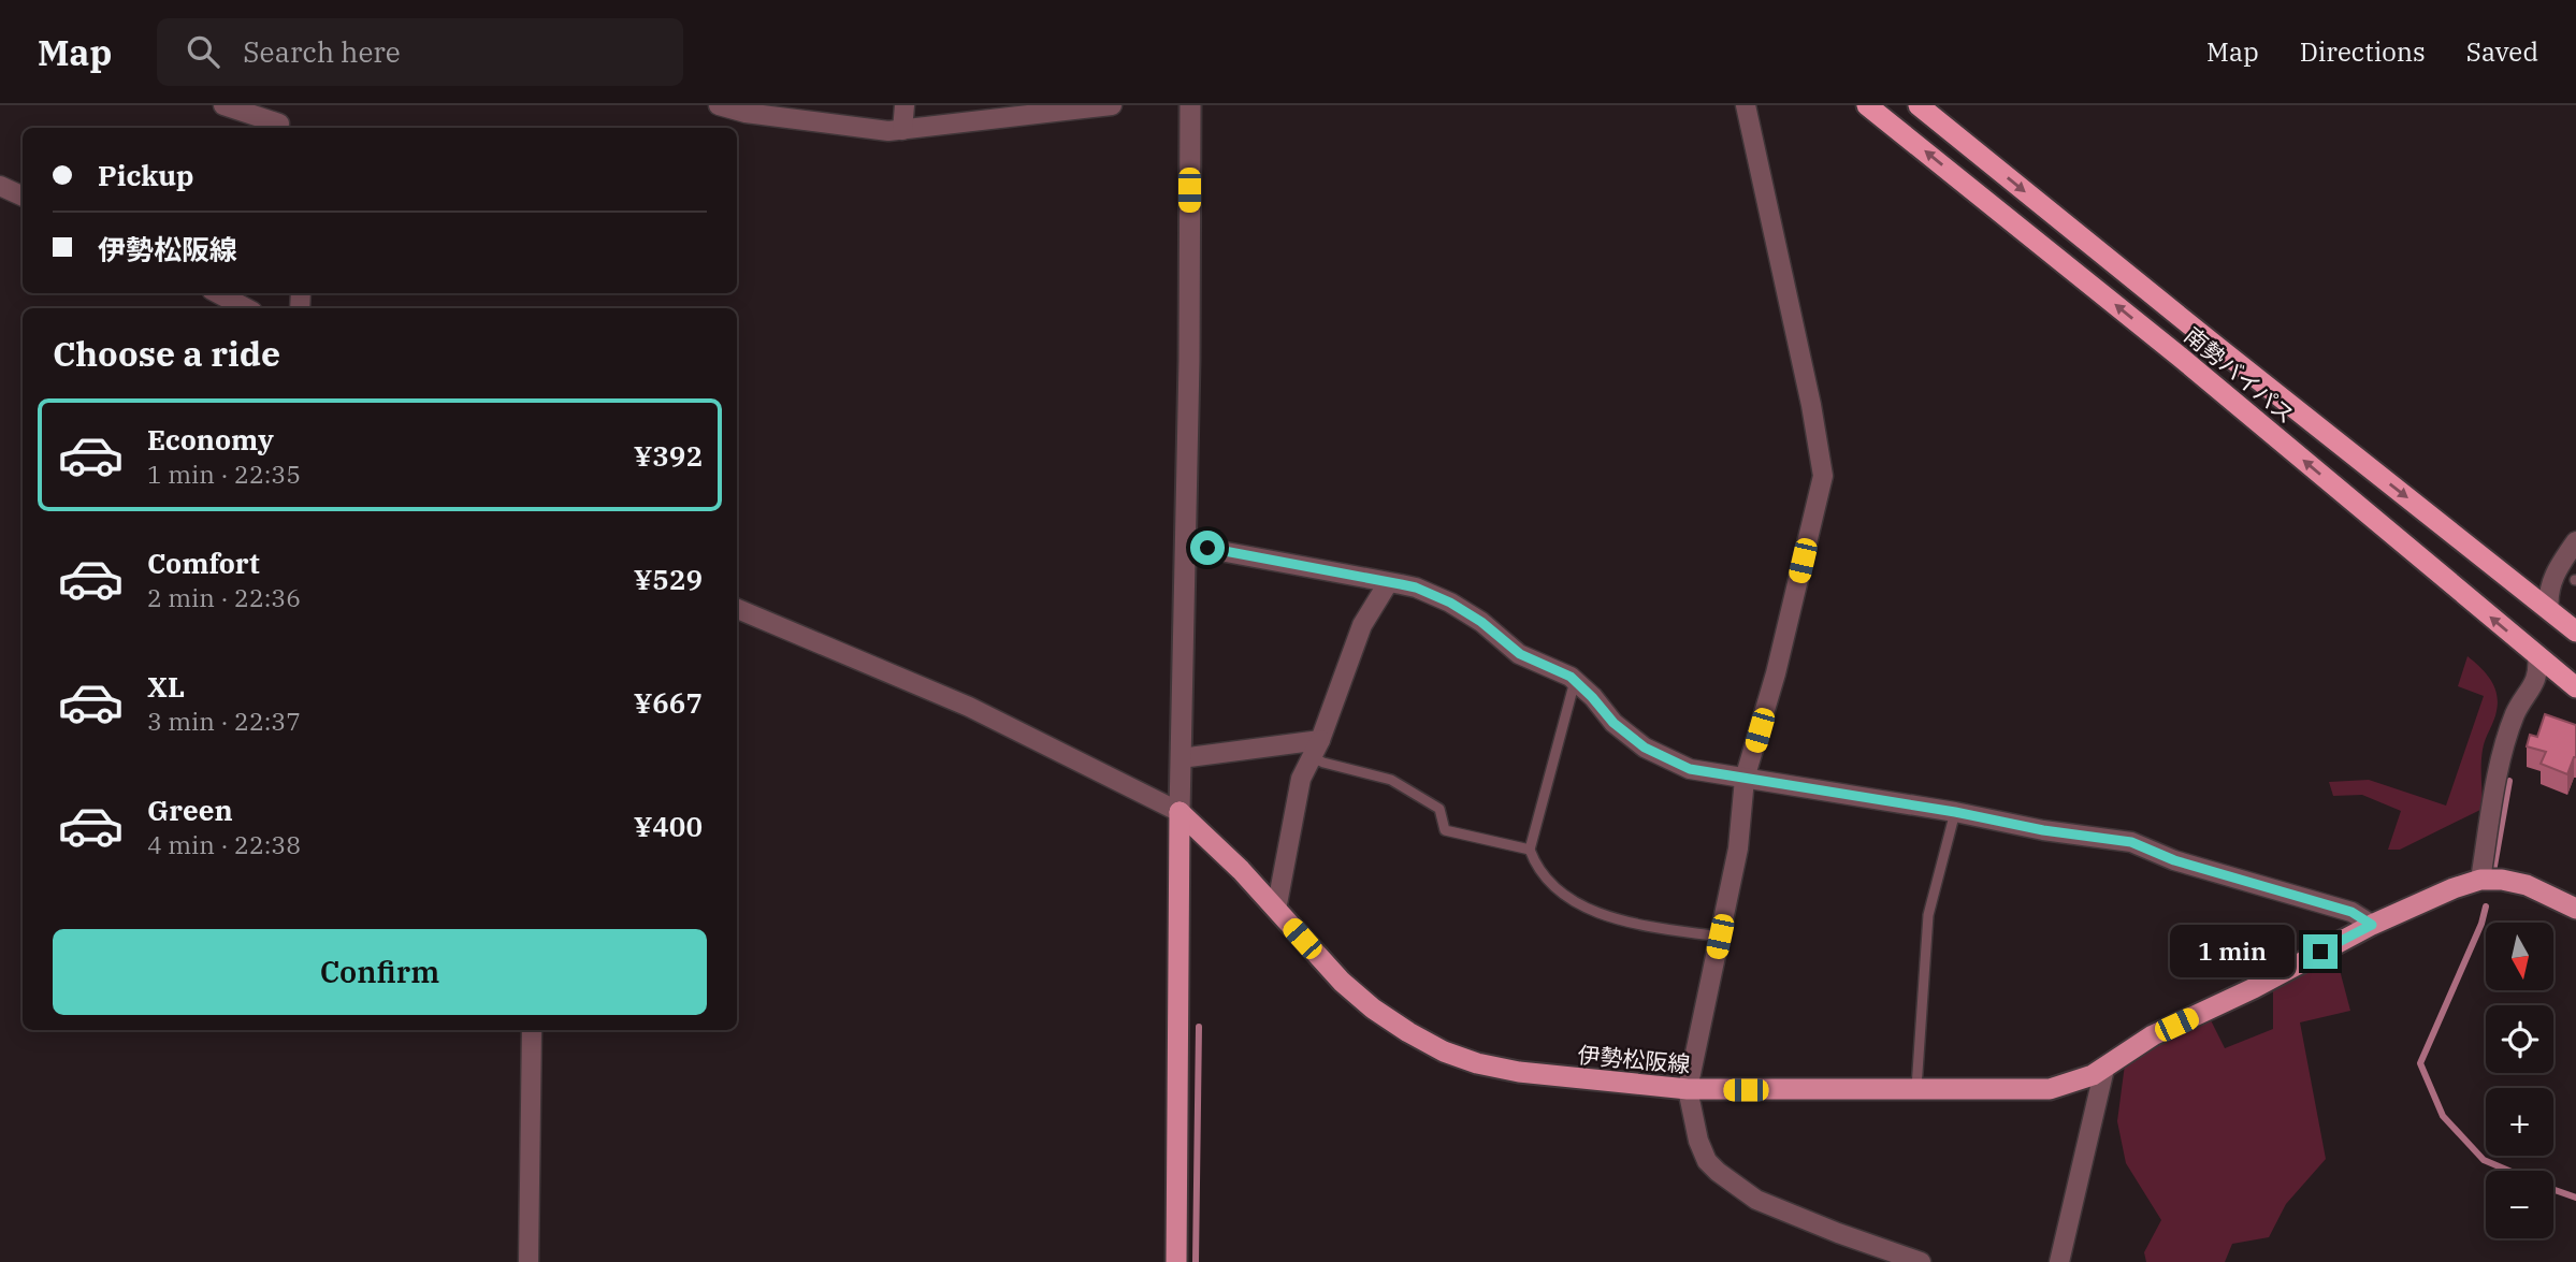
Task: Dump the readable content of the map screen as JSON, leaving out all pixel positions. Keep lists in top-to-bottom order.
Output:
{
  "streets": {
    "highway": ["南勢バイパス"],
    "main road": ["伊勢松阪線"]
  },
  "north": "bottom",
  "page": {
    "header": "Map",
    "search": "Search here",
    "nav": ["Map", "Directions", "Saved"],
    "banner": ["Pickup", "伊勢松阪線"],
    "heading": "Choose a ride",
    "list": [
      {
        "name": "Economy",
        "note": "1 min · 22:35",
        "value": "¥392"
      },
      {
        "name": "Comfort",
        "note": "2 min · 22:36",
        "value": "¥529"
      },
      {
        "name": "XL",
        "note": "3 min · 22:37",
        "value": "¥667"
      },
      {
        "name": "Green",
        "note": "4 min · 22:38",
        "value": "¥400"
      }
    ],
    "buttons": "Confirm",
    "map_buttons": ["+", "−"],
    "bubble": "1 min"
  }
}
